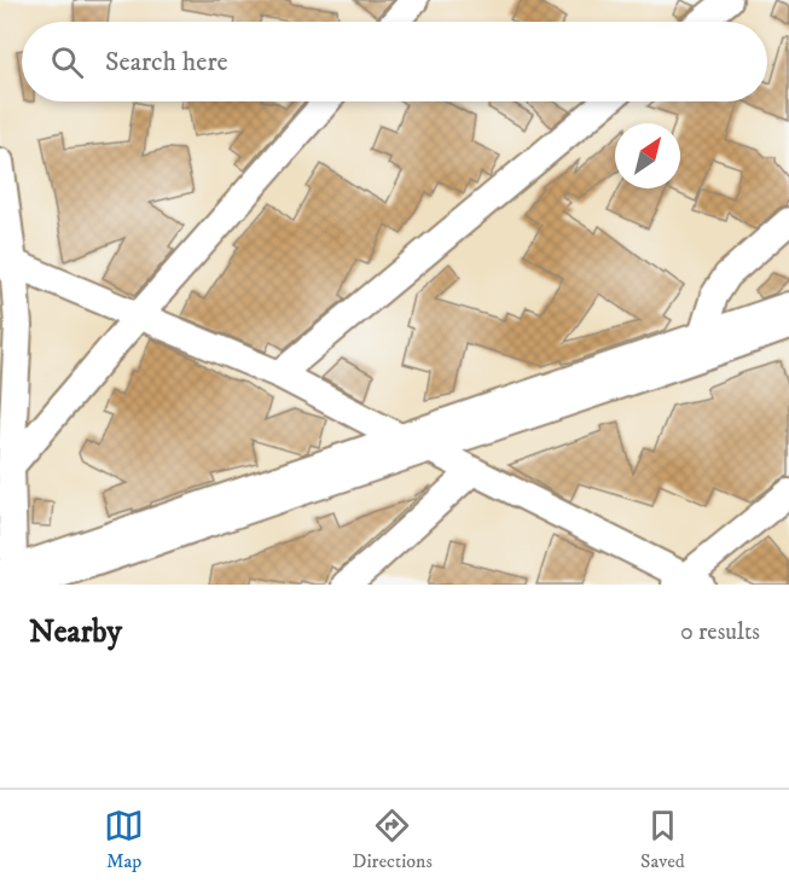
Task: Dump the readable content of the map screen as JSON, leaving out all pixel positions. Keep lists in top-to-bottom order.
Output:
{
  "north": "top right",
  "page": {
    "search": "Search here",
    "heading": ["Nearby", "0 results"],
    "nav": ["Map", "Directions", "Saved"]
  }
}
